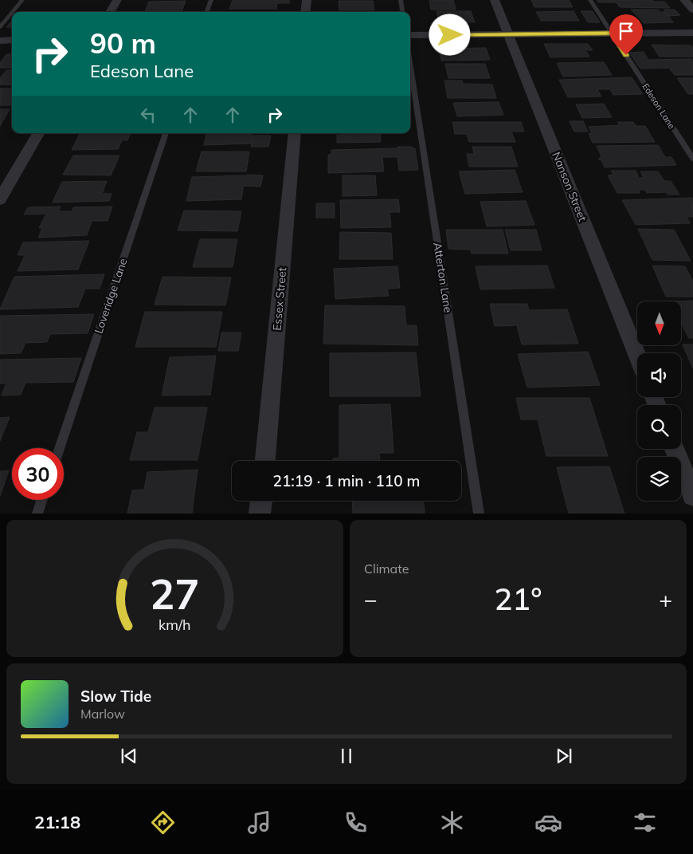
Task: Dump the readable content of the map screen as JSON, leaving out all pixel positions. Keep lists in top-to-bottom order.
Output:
{
  "streets": {
    "street": ["Nanson Street", "Essex Street"],
    "lane": ["Edeson Lane", "Atterton Lane", "Loveridge Lane"]
  },
  "north": "bottom",
  "page": {
    "turn": ["90 m", "Edeson Lane"],
    "limit": "30",
    "trip": "21:19 · 1 min · 110 m",
    "tile": "Climate",
    "heat": ["−", "21°", "+"],
    "song": ["Slow Tide", "Marlow"],
    "tabs": "21:18",
    "gauge": ["27", "km/h"]
  }
}
